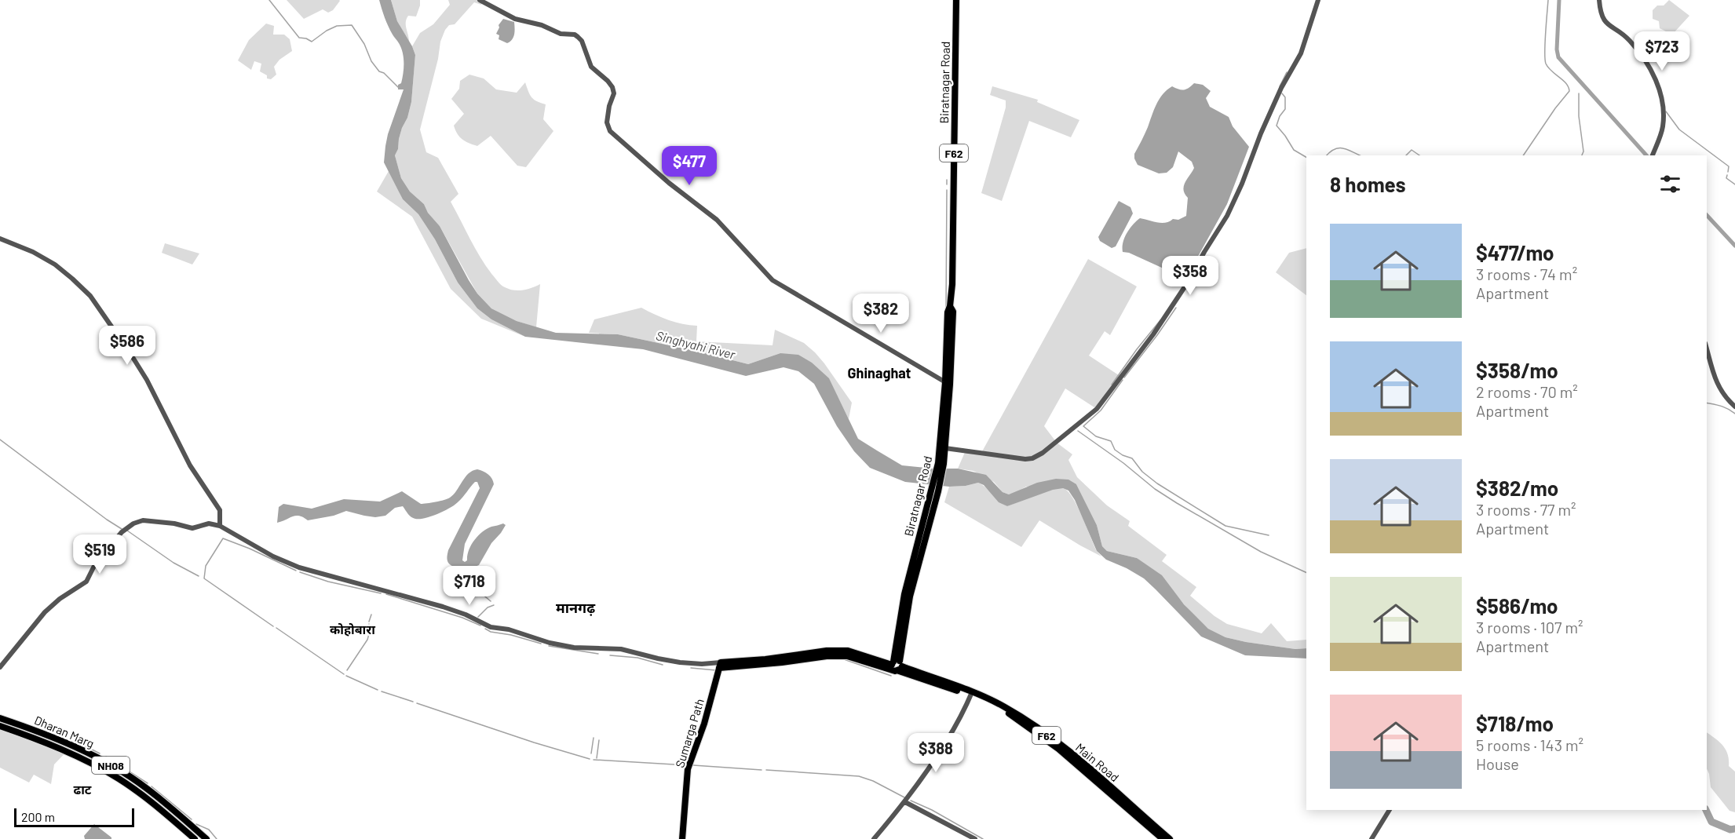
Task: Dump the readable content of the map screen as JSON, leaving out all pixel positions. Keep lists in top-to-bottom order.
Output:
{
  "streets": {
    "main road": [
      "Biratnagar Road",
      "F62",
      "Dharan Marg",
      "Sumarga Path",
      "Main Road",
      "NH08"
    ]
  },
  "crossings": [
    ["Biratnagar Road", "Main Road"],
    ["Sumarga Path", "Main Road"]
  ],
  "districts": [
    "Ghinaghat",
    "मानगढ़",
    "कोहोबारा",
    "ढाट"
  ],
  "water": ["Singhyahi River"],
  "scale_bar": "200 m",
  "page": {
    "price": [
      "$723",
      "$477",
      "$358",
      "$382",
      "$586",
      "$519",
      "$718",
      "$388"
    ],
    "heading": "8 homes",
    "list": [
      {
        "name": "$477/mo",
        "note": "3 rooms · 74 m² · Apartment"
      },
      {
        "name": "$358/mo",
        "note": "2 rooms · 70 m² · Apartment"
      },
      {
        "name": "$382/mo",
        "note": "3 rooms · 77 m² · Apartment"
      },
      {
        "name": "$586/mo",
        "note": "3 rooms · 107 m² · Apartment"
      },
      {
        "name": "$718/mo",
        "note": "5 rooms · 143 m² · House"
      }
    ],
    "scale": "200 m"
  }
}
